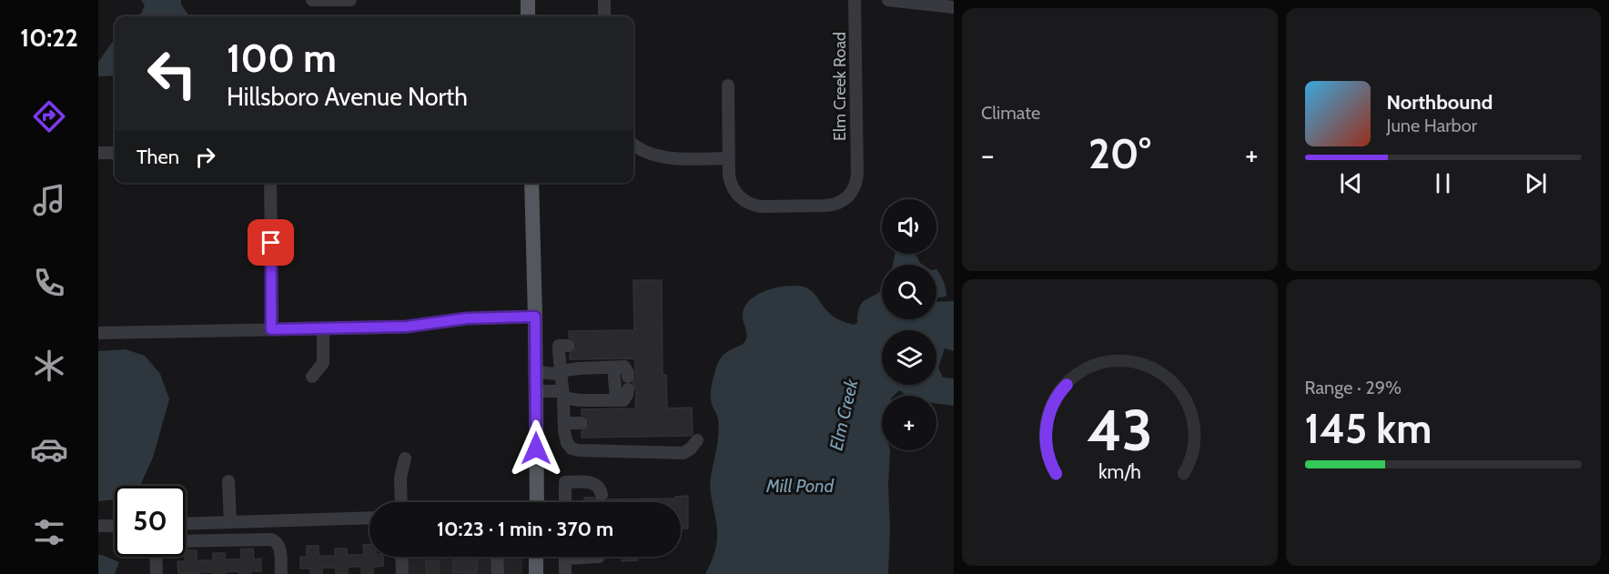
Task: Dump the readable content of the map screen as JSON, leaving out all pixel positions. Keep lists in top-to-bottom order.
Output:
{
  "streets": {
    "street": ["Elm Creek Road"]
  },
  "water": ["Elm Creek", "Mill Pond"],
  "page": {
    "tabs": "10:22",
    "tile": [
      "Climate",
      ["Range · 29%", "145 km"]
    ],
    "turn": ["100 m", "Hillsboro Avenue North"],
    "song": ["Northbound", "June Harbor"],
    "then": "Then",
    "heat": ["−", "20°", "+"],
    "map_buttons": "+",
    "limit": "50",
    "trip": "10:23 · 1 min · 370 m",
    "gauge": ["43", "km/h"]
  }
}
